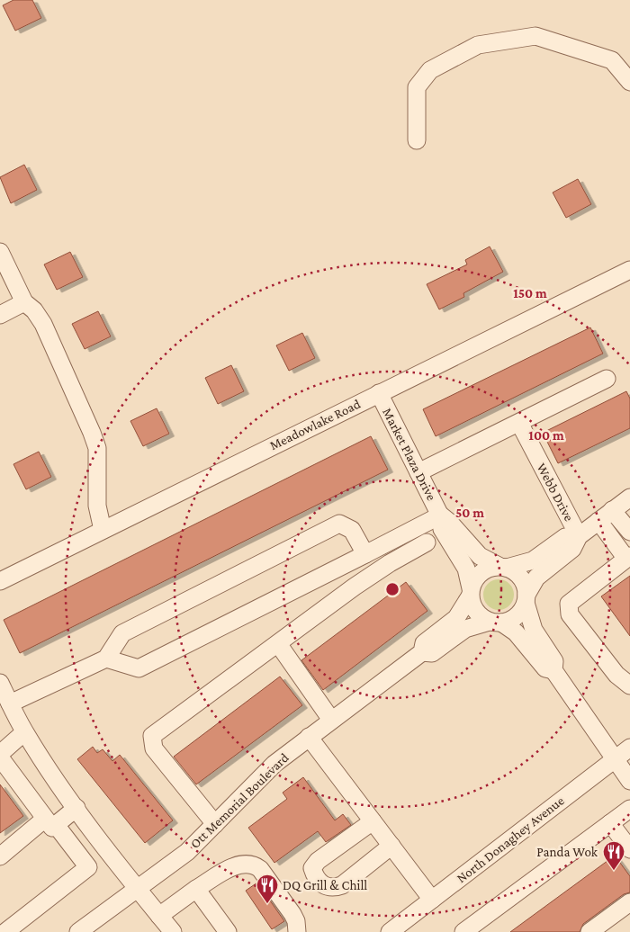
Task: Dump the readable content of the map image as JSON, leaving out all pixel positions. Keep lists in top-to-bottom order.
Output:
{
  "streets": {
    "street": [
      "Meadowlake Road",
      "Market Plaza Drive",
      "Webb Drive",
      "Ott Memorial Boulevard",
      "North Donaghey Avenue"
    ]
  },
  "crossings": [
    ["Meadowlake Road", "Market Plaza Drive"],
    ["Market Plaza Drive", "Ott Memorial Boulevard"]
  ],
  "places": {
    "restaurant": ["Panda Wok", "DQ Grill & Chill"]
  },
  "rings": ["150 m", "100 m", "50 m"]
}
